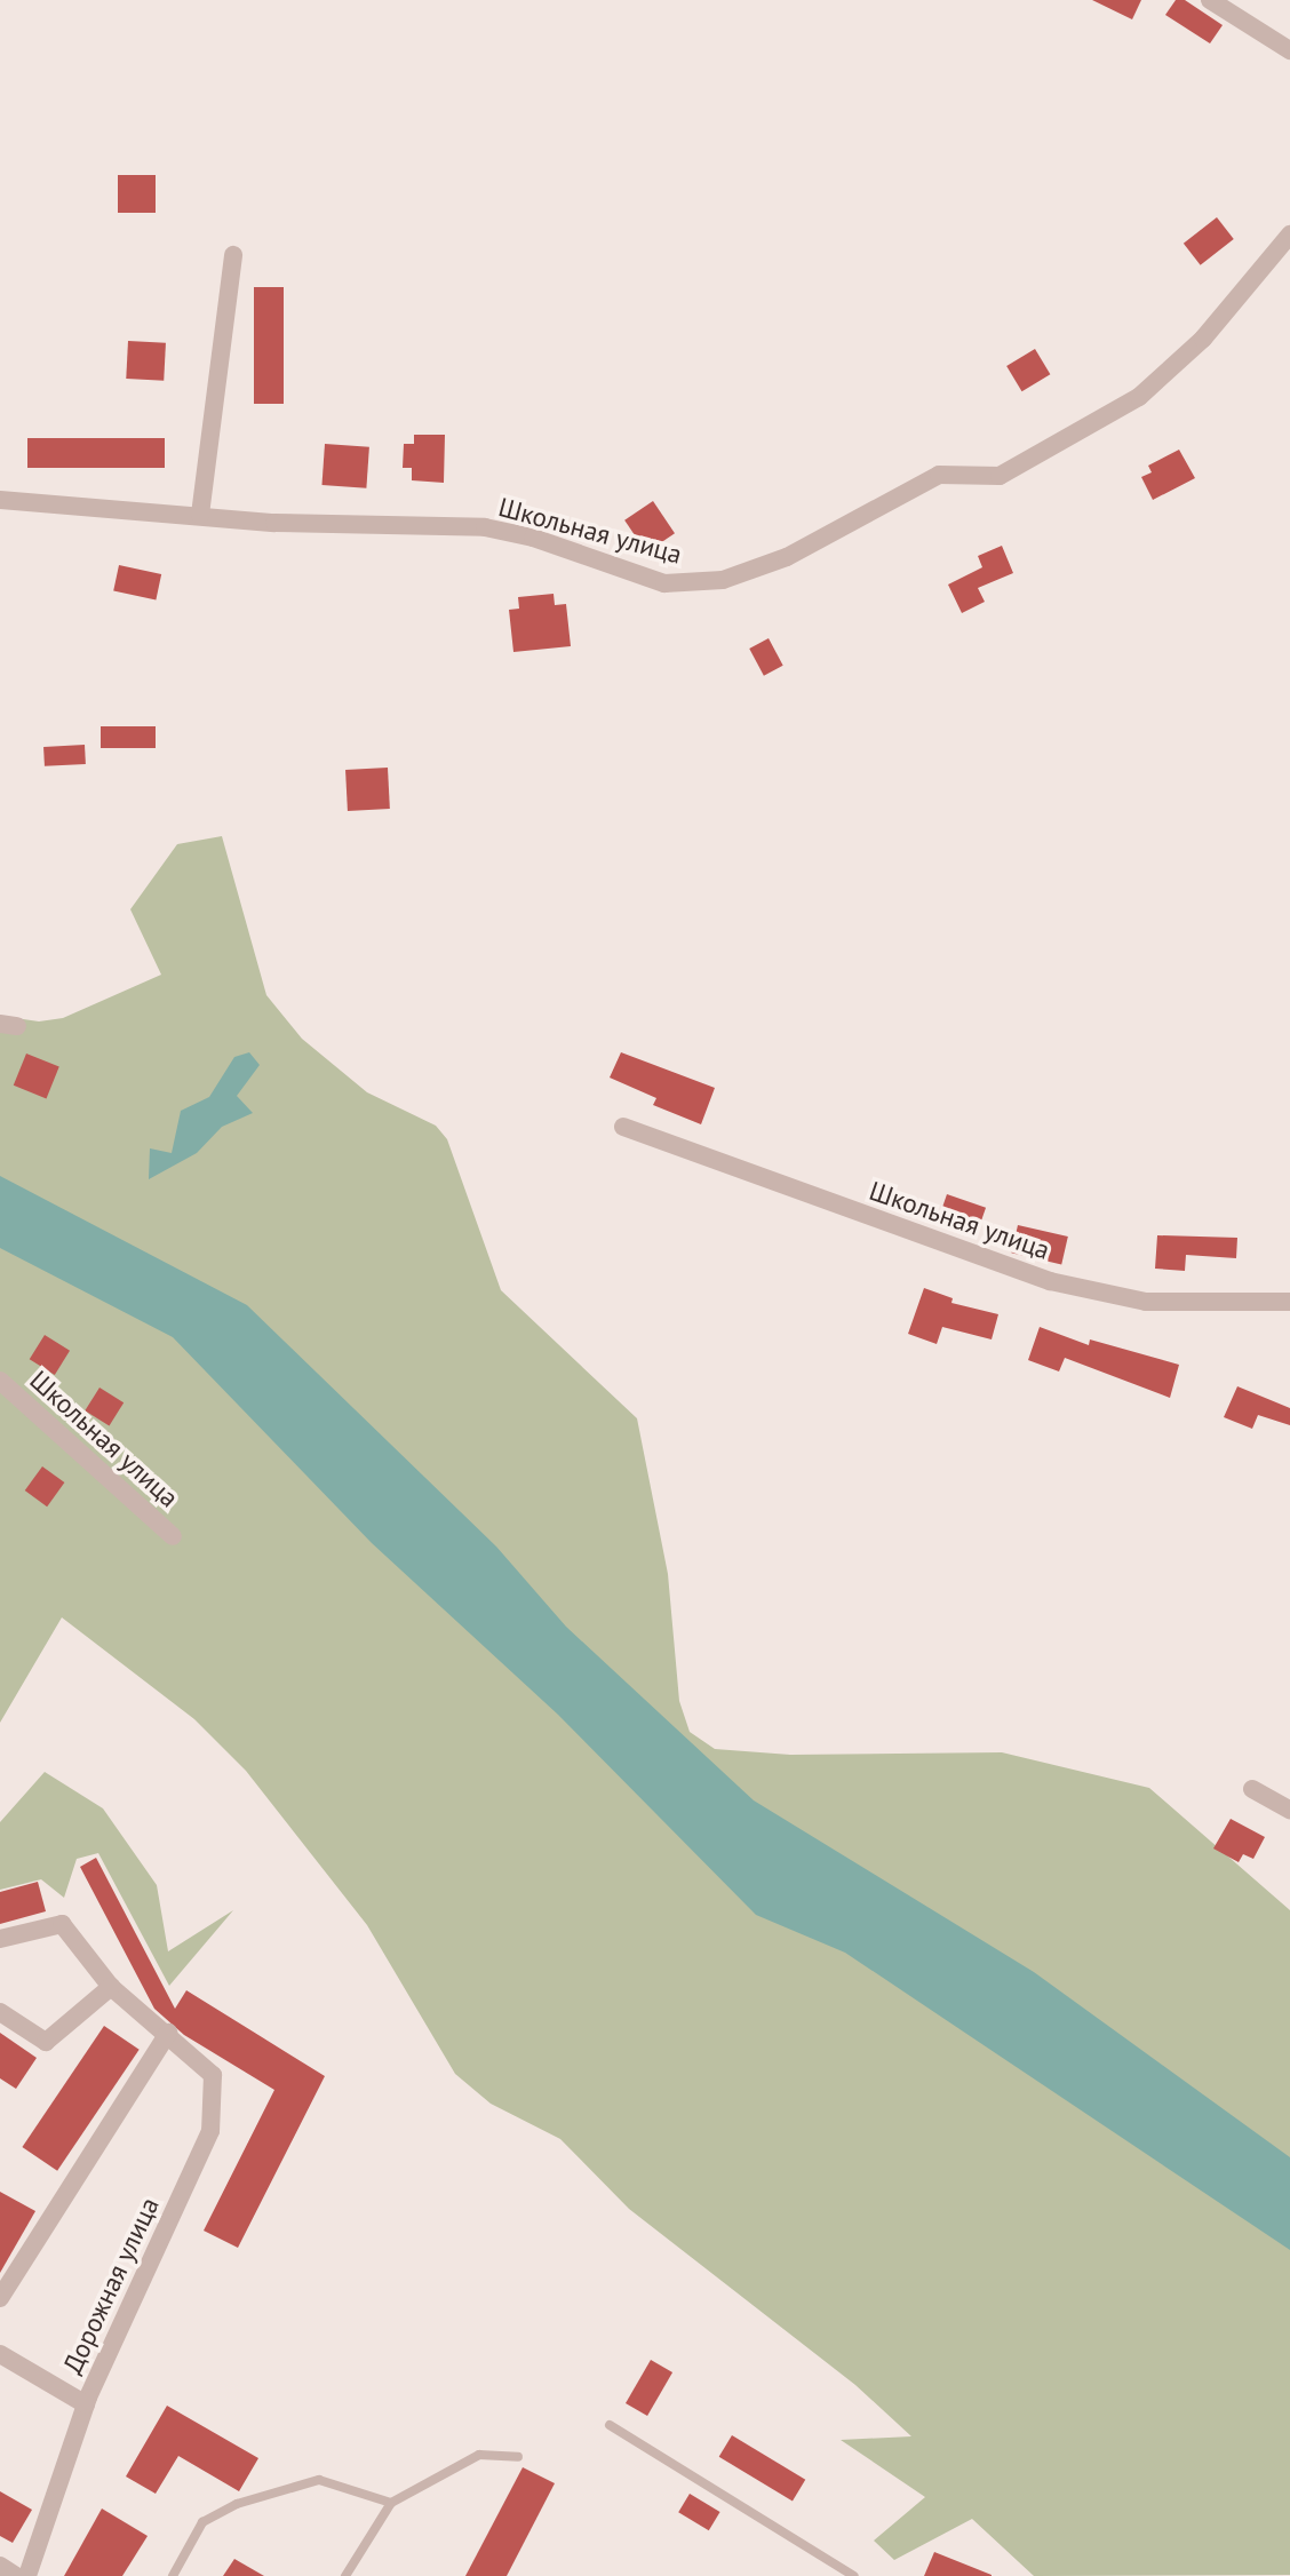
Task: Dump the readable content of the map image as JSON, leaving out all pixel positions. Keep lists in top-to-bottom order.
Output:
{
  "streets": {
    "street": ["Школьная улица", "Дорожная улица"]
  }
}
